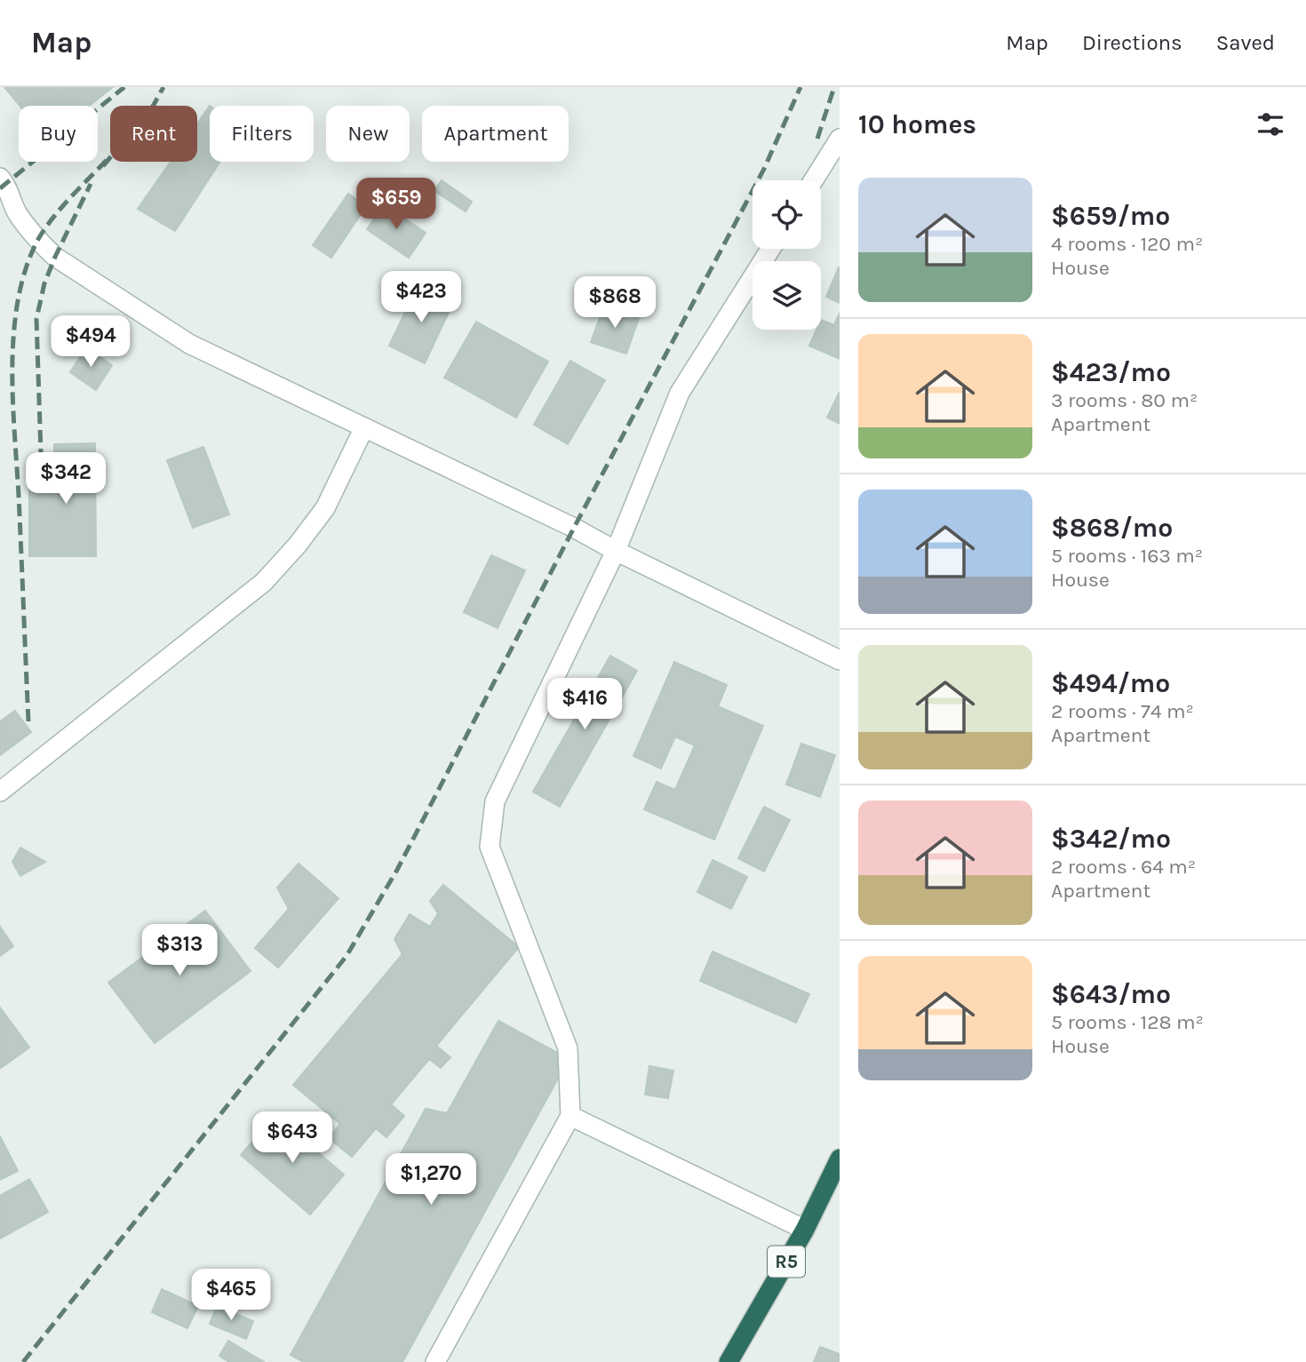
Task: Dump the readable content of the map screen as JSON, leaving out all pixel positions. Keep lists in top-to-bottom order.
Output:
{
  "streets": {
    "highway": ["R5"]
  },
  "page": {
    "header": "Map",
    "nav": ["Map", "Directions", "Saved"],
    "heading": "10 homes",
    "chip": [
      "Buy",
      "Rent",
      "Filters",
      "New",
      "Apartment"
    ],
    "list": [
      {
        "name": "$659/mo",
        "note": "4 rooms · 120 m² · House"
      },
      {
        "name": "$423/mo",
        "note": "3 rooms · 80 m² · Apartment"
      },
      {
        "name": "$868/mo",
        "note": "5 rooms · 163 m² · House"
      },
      {
        "name": "$494/mo",
        "note": "2 rooms · 74 m² · Apartment"
      },
      {
        "name": "$342/mo",
        "note": "2 rooms · 64 m² · Apartment"
      },
      {
        "name": "$643/mo",
        "note": "5 rooms · 128 m² · House"
      }
    ],
    "price": [
      "$659",
      "$423",
      "$868",
      "$494",
      "$342",
      "$416",
      "$313",
      "$643",
      "$1,270",
      "$465"
    ]
  }
}
